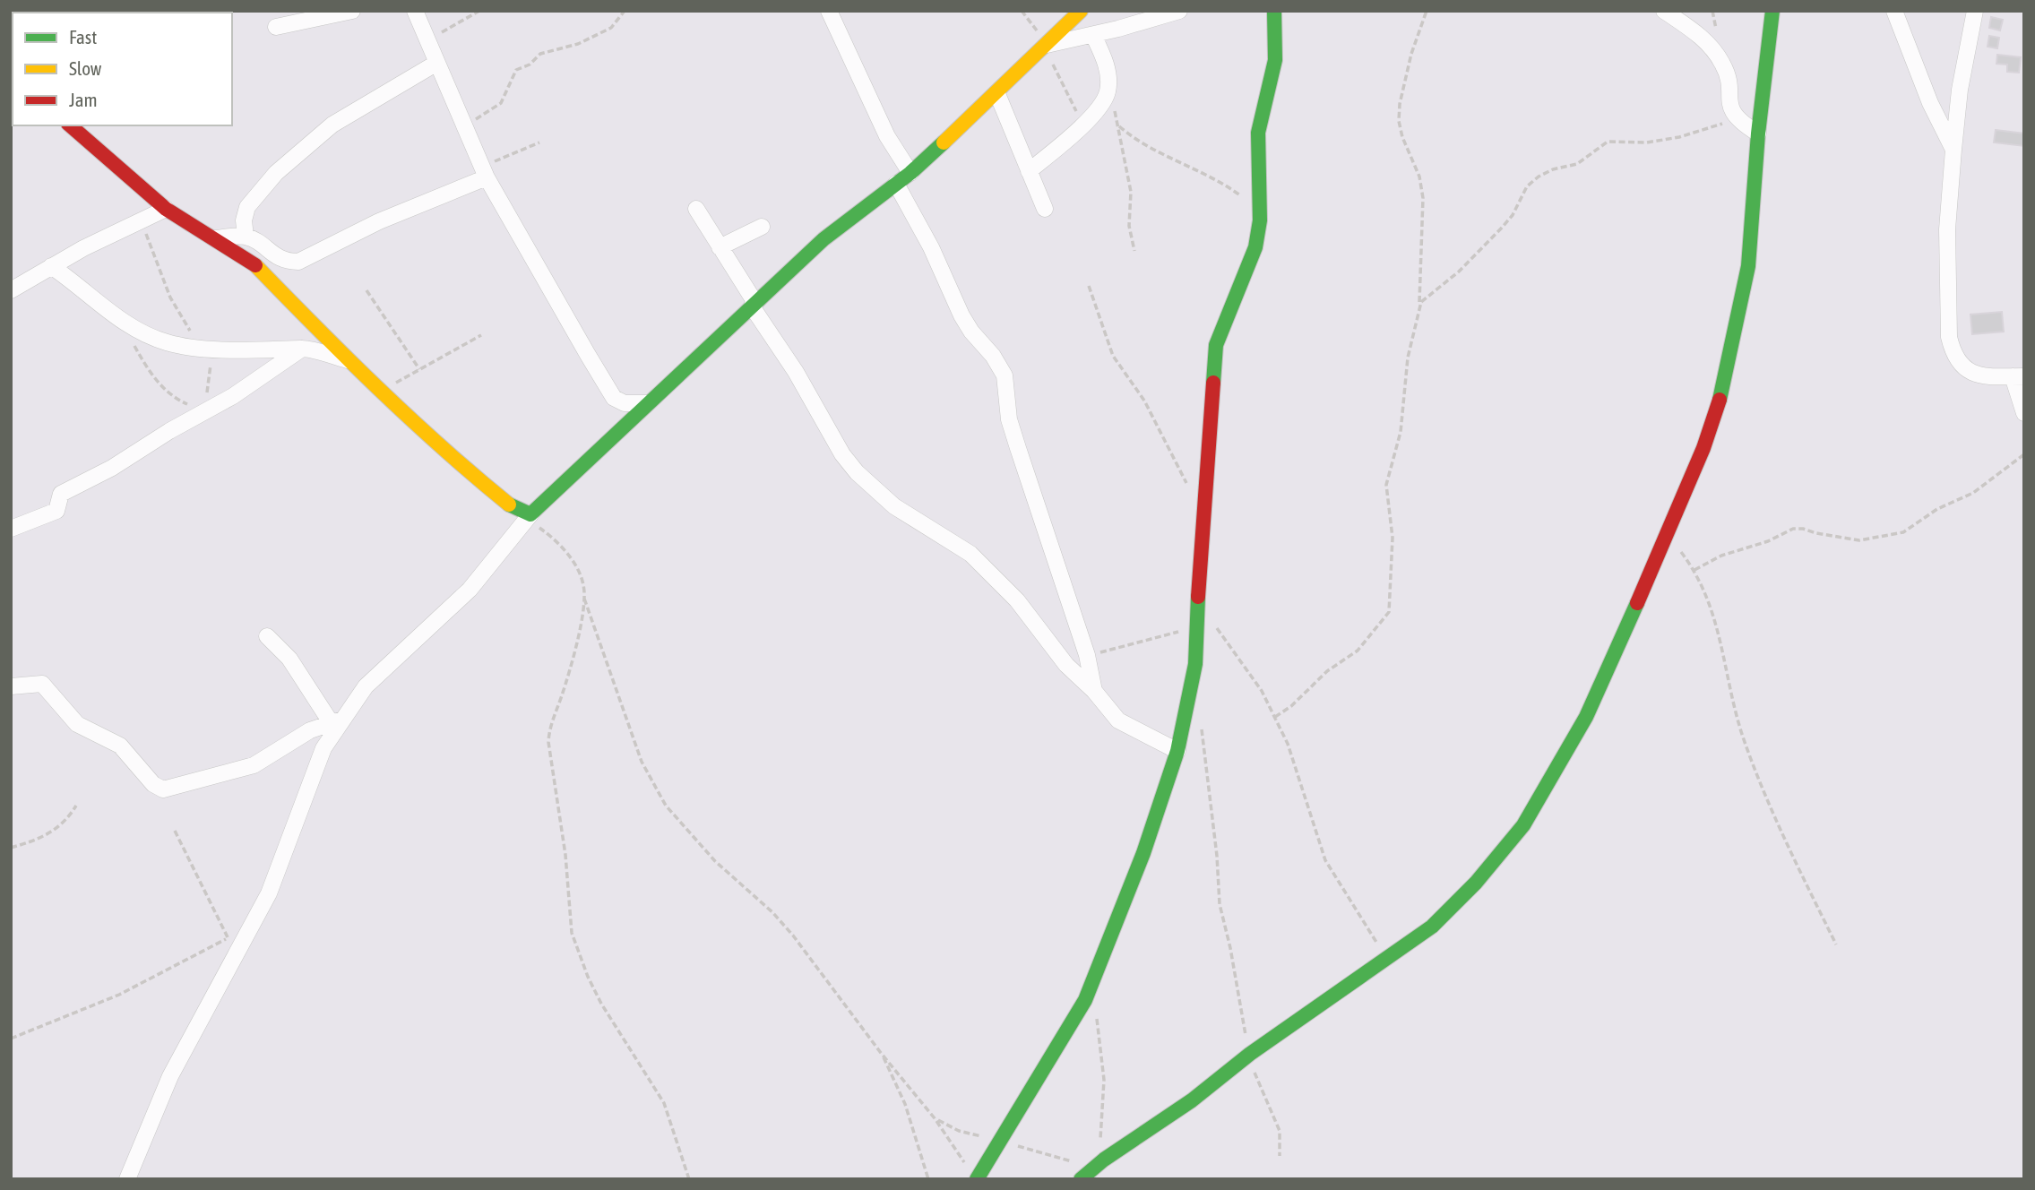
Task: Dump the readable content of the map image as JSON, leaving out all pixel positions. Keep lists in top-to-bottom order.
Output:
{
  "legend": ["Fast", "Slow", "Jam"]
}
